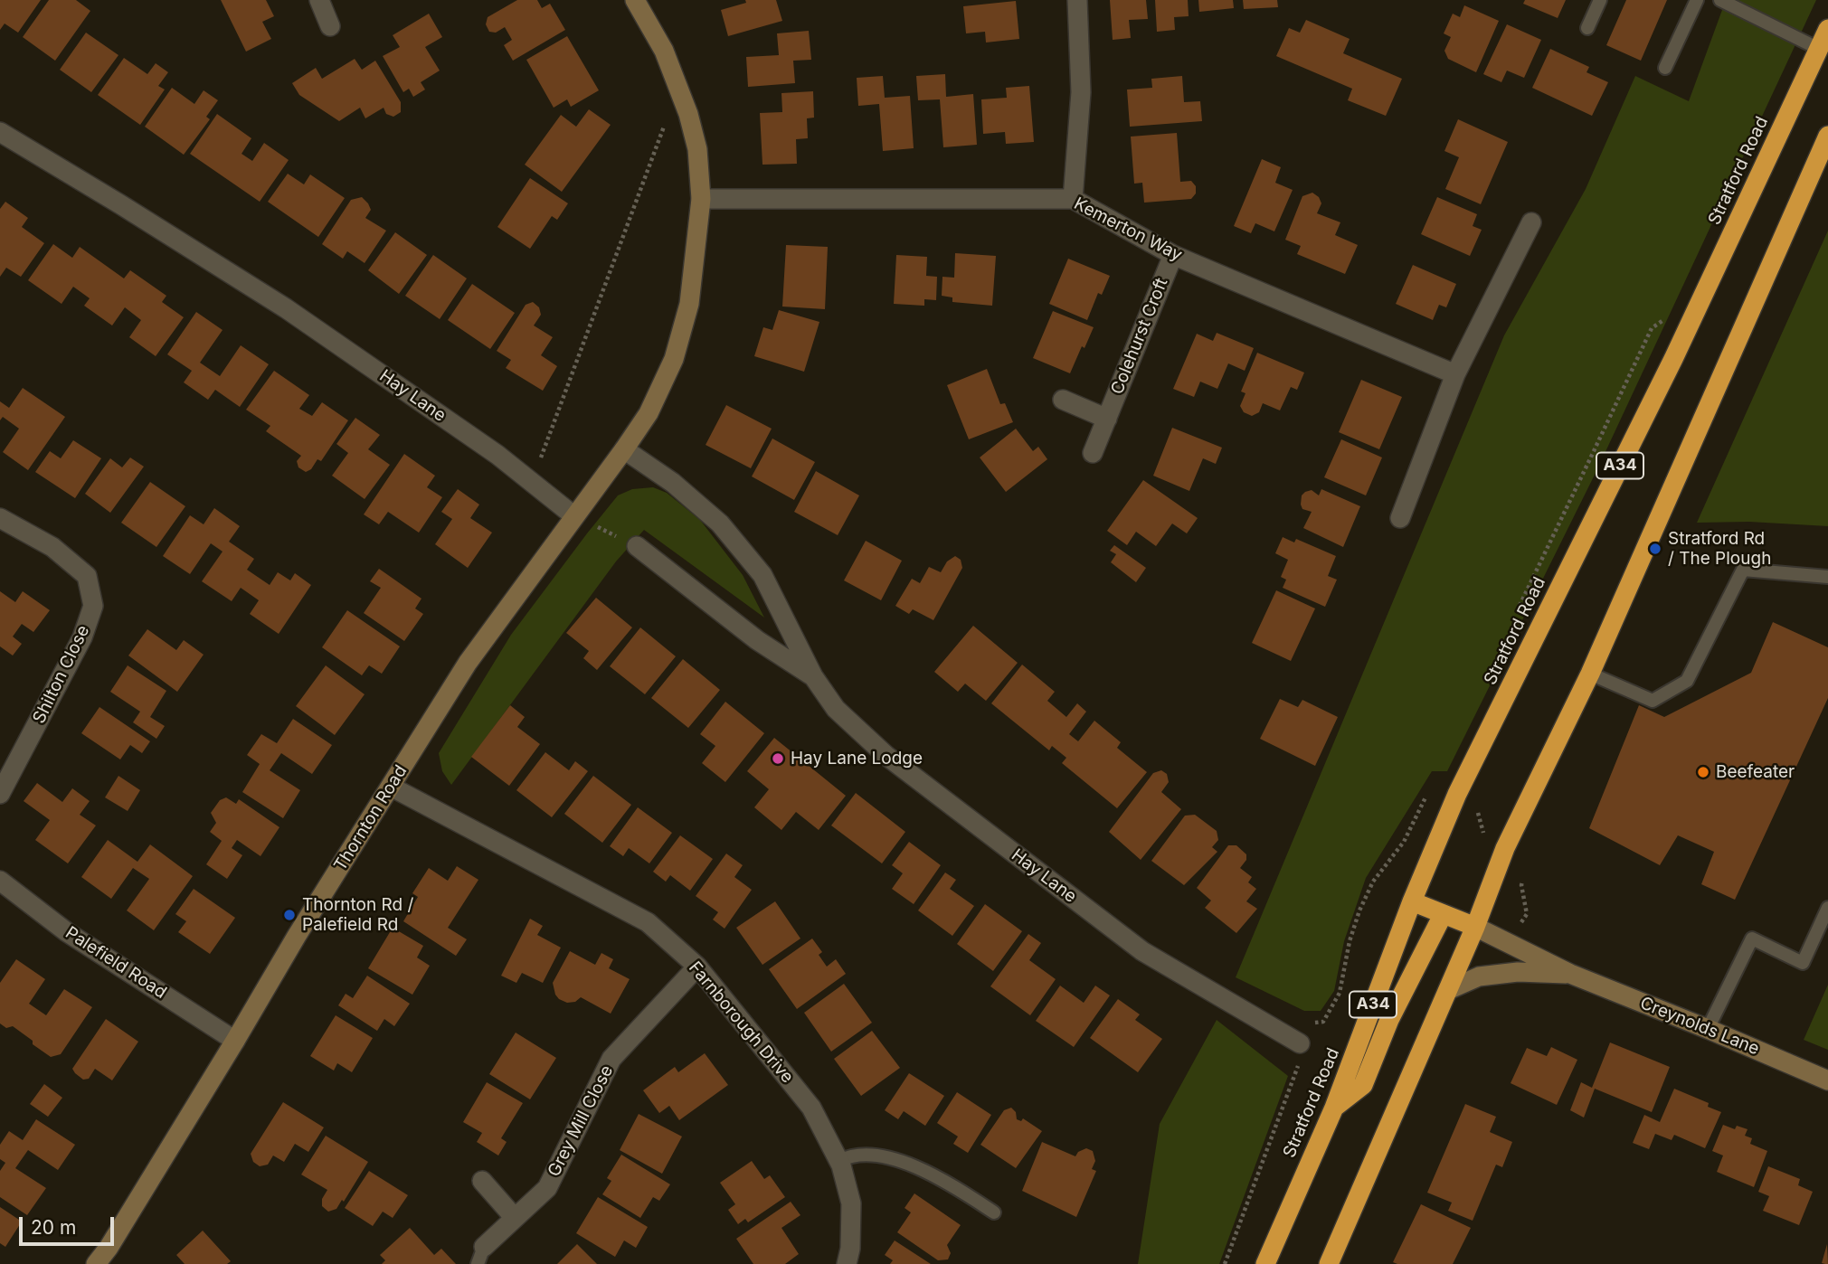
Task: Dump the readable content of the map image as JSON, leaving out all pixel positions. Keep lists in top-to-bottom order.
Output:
{
  "streets": {
    "highway": ["Stratford Road", "A34"],
    "street": [
      "Kemerton Way",
      "Colehurst Croft",
      "Hay Lane",
      "Shilton Close",
      "Thornton Road",
      "Palefield Road",
      "Farnborough Drive",
      "Creynolds Lane",
      "Grey Mill Close"
    ]
  },
  "crossings": [
    ["Kemerton Way", "Colehurst Croft"],
    ["Kemerton Way", "Thornton Road"],
    ["Hay Lane", "Thornton Road"],
    ["Thornton Road", "Palefield Road"],
    ["Thornton Road", "Farnborough Drive"],
    ["Farnborough Drive", "Grey Mill Close"]
  ],
  "places": [
    "Stratford Rd / The Plough",
    "Hay Lane Lodge",
    "Beefeater",
    "Thornton Rd / Palefield Rd"
  ],
  "scale_bar": "20 m"
}
